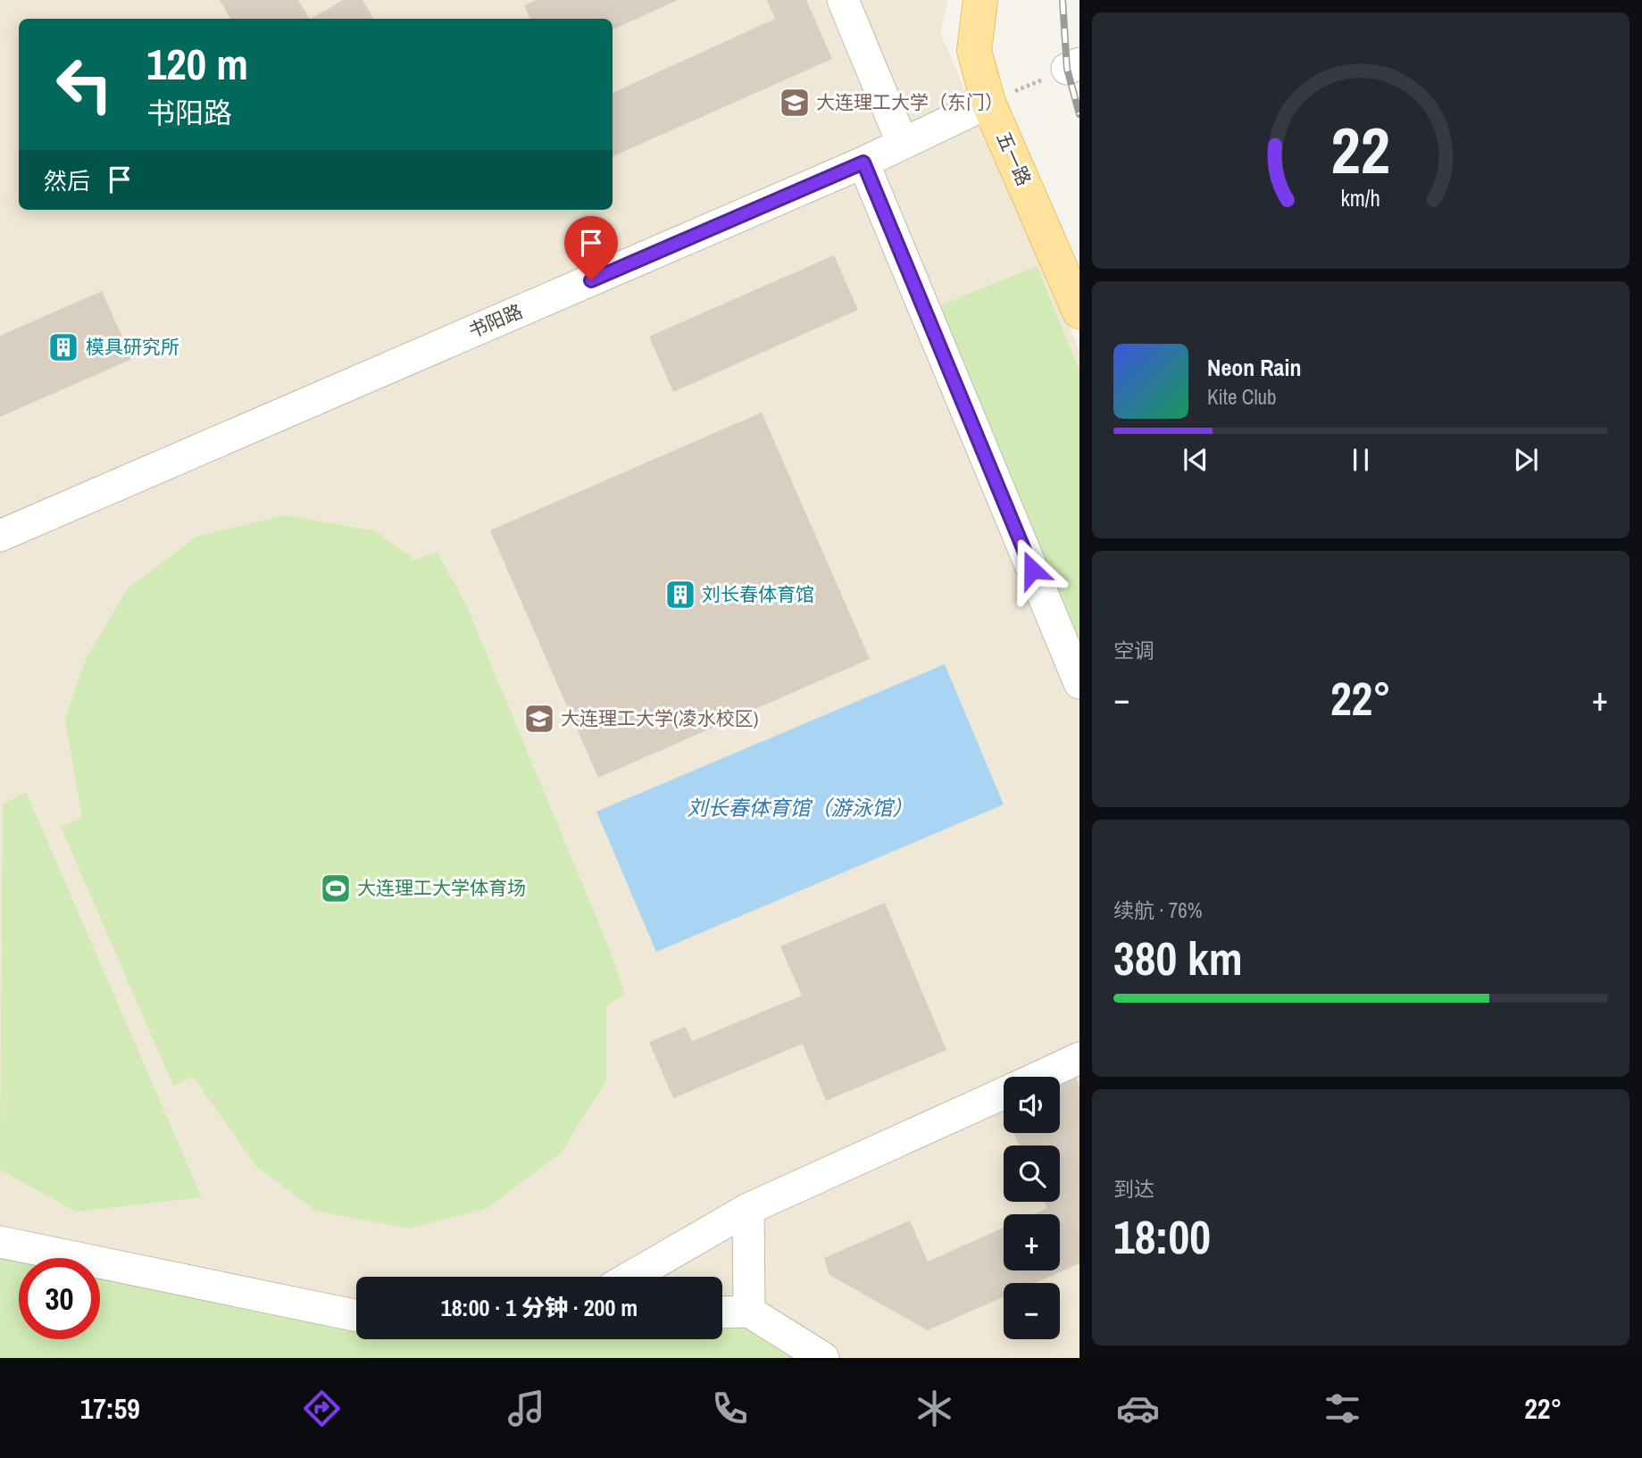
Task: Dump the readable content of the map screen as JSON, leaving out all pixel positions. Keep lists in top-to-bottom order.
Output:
{
  "streets": {
    "main road": ["五一路"],
    "street": ["书阳路"]
  },
  "crossings": [
    ["五一路", "书阳路"]
  ],
  "water": ["刘长春体育馆（游泳馆）"],
  "places": {
    "school or university": ["大连理工大学（东门）", "大连理工大学(凌水校区)"],
    "building": ["模具研究所", "刘长春体育馆"],
    "sports": ["大连理工大学体育场"]
  },
  "page": {
    "turn": ["120 m", "书阳路"],
    "then": "然后",
    "song": ["Neon Rain", "Kite Club"],
    "tile": [
      "空调",
      ["续航 · 76%", "380 km"],
      ["到达", "18:00"]
    ],
    "heat": ["−", "22°", "+"],
    "map_buttons": ["+", "−"],
    "limit": "30",
    "trip": "18:00 · 1 分钟 · 200 m",
    "tabs": ["17:59", "22°"],
    "gauge": ["22", "km/h"]
  }
}
